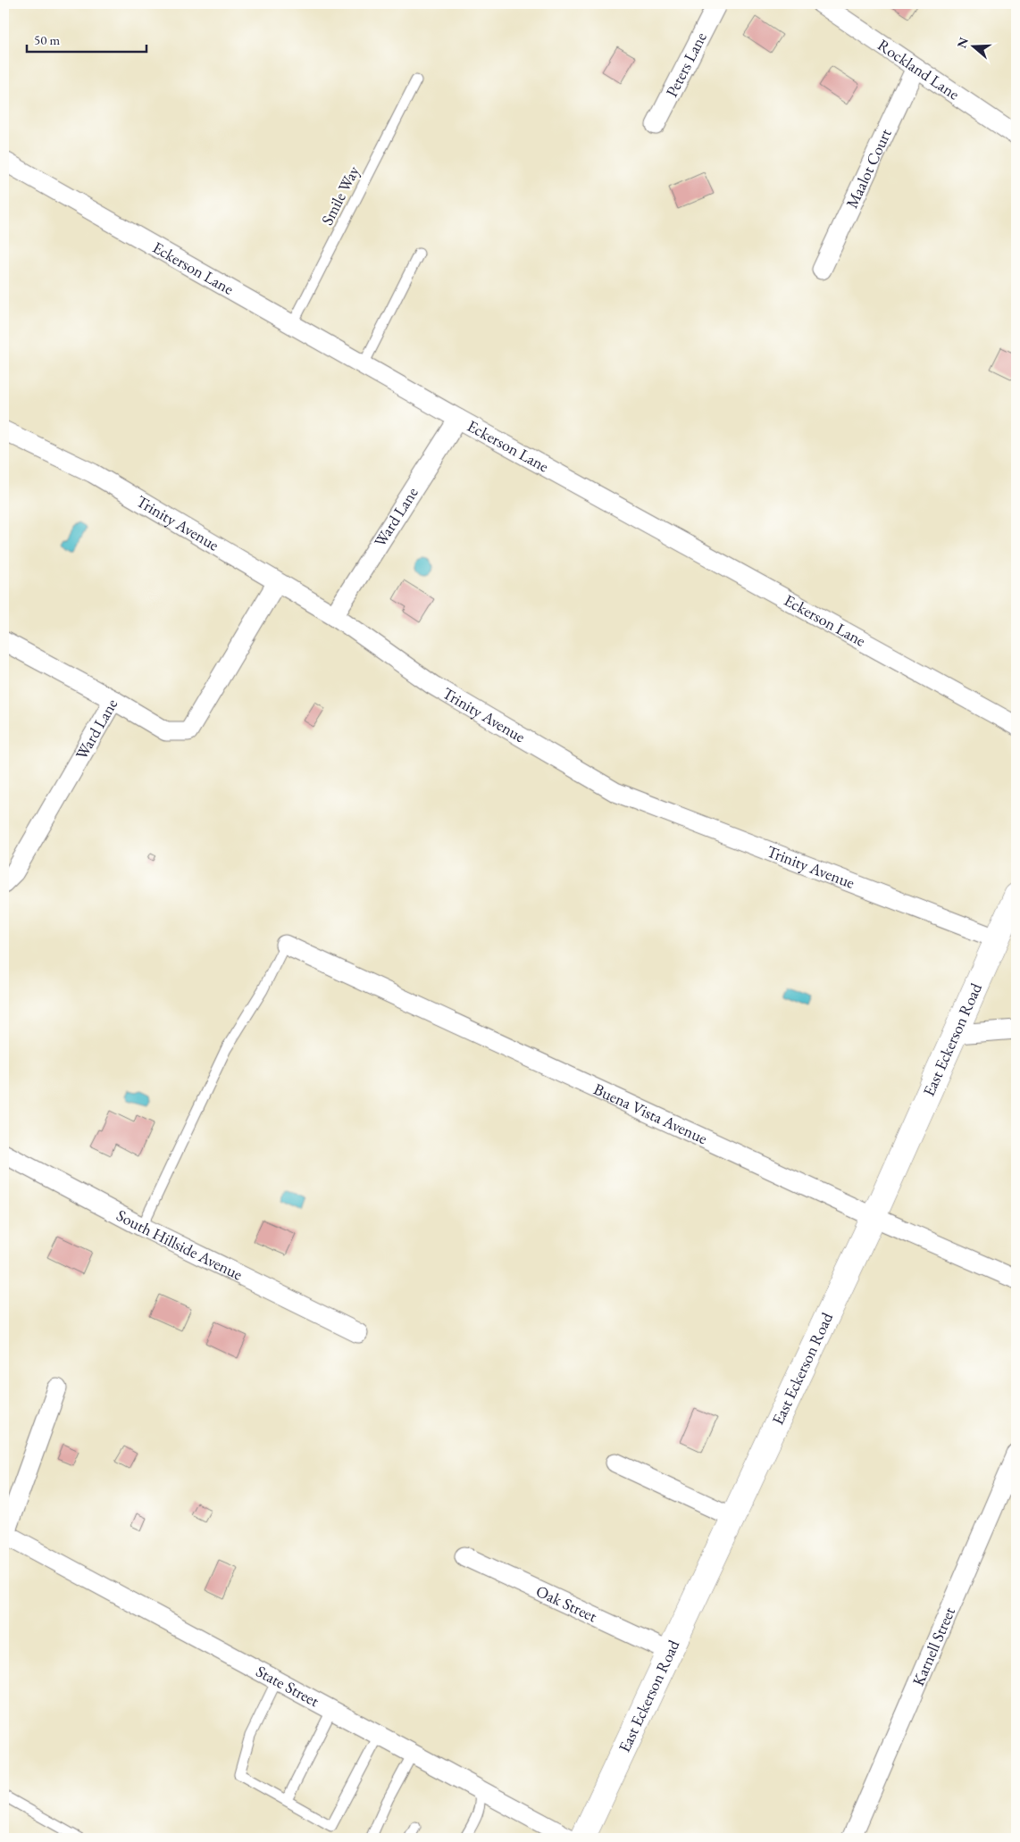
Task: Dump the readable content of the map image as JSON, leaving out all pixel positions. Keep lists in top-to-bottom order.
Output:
{
  "streets": {
    "street": [
      "Peters Lane",
      "Rockland Lane",
      "Maalot Court",
      "Eckerson Lane",
      "Ward Lane",
      "Trinity Avenue",
      "East Eckerson Road",
      "Buena Vista Avenue",
      "South Hillside Avenue",
      "Oak Street",
      "Karnell Street",
      "State Street"
    ],
    "lane": ["Smile Way"]
  },
  "crossings": [
    ["Rockland Lane", "Maalot Court"],
    ["Smile Way", "Eckerson Lane"],
    ["Eckerson Lane", "Ward Lane"],
    ["Ward Lane", "Trinity Avenue"],
    ["Trinity Avenue", "East Eckerson Road"],
    ["East Eckerson Road", "Buena Vista Avenue"],
    ["East Eckerson Road", "Oak Street"]
  ],
  "scale_bar": "50 m",
  "north": "left"
}
